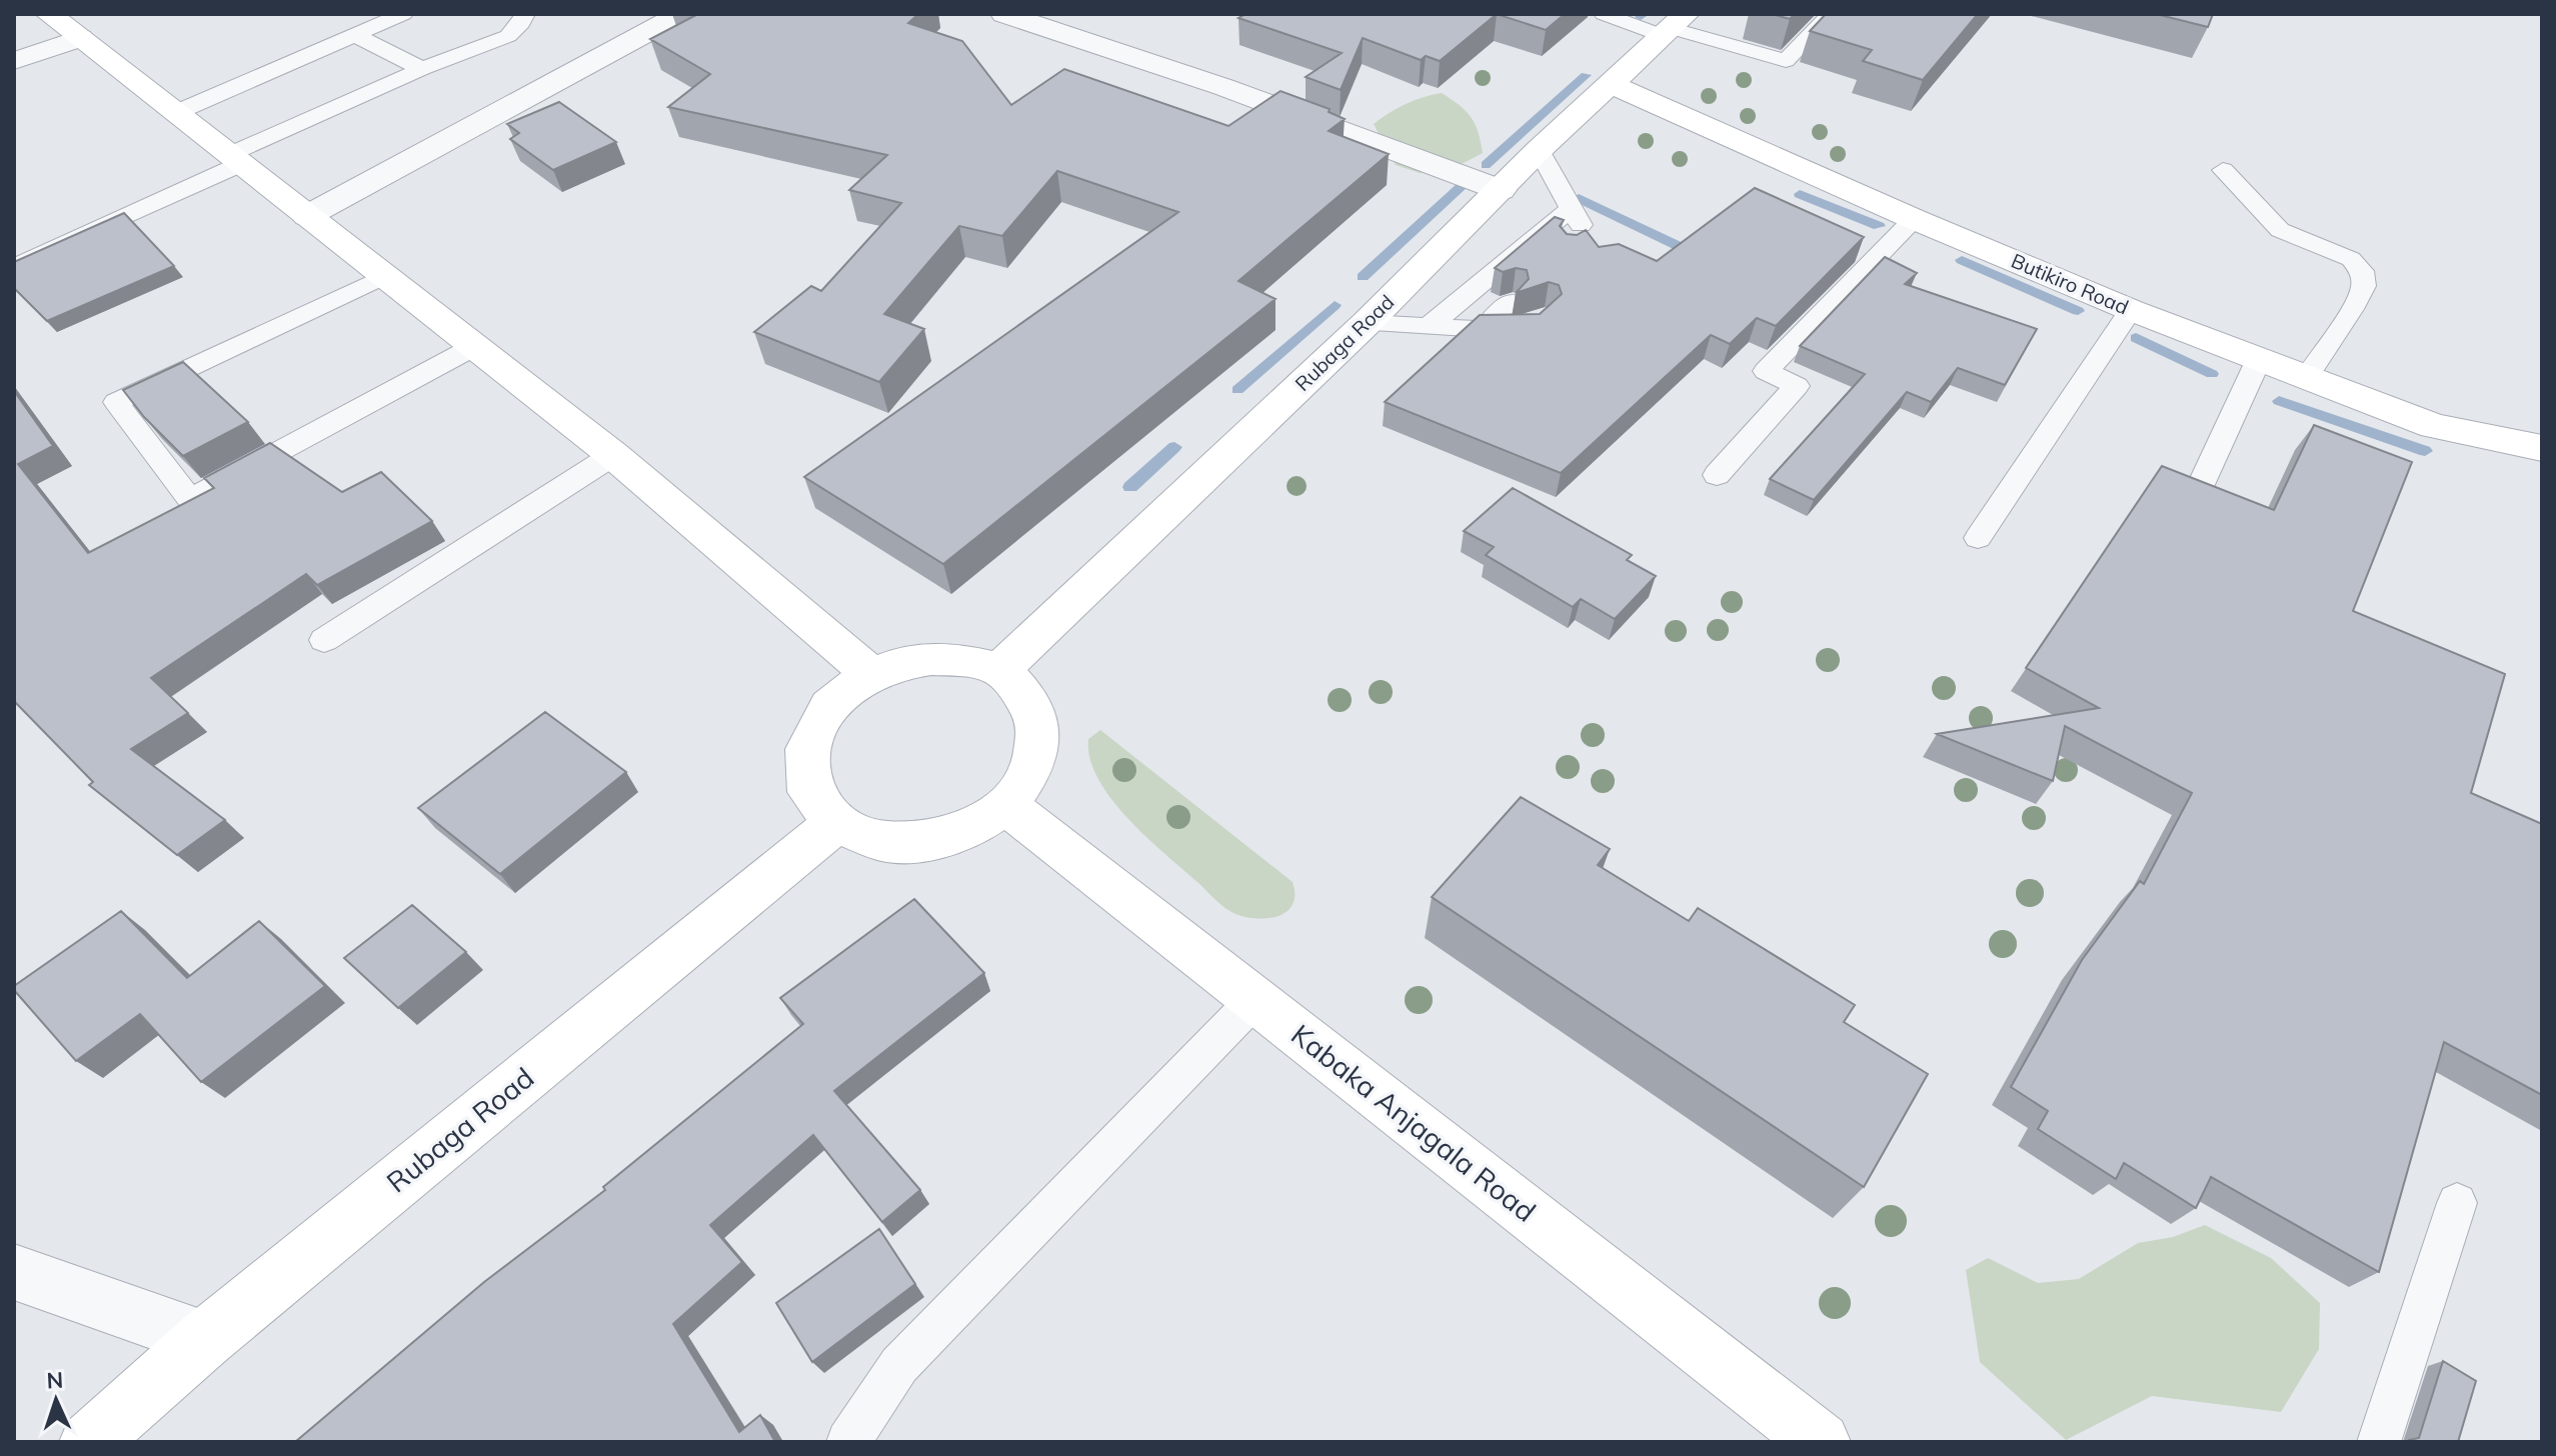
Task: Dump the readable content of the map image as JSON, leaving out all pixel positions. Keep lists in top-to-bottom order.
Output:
{
  "streets": {
    "main road": ["Butikiro Road", "Rubaga Road", "Kabaka Anjagala Road"]
  },
  "crossings": [
    ["Butikiro Road", "Rubaga Road"],
    ["Rubaga Road", "Kabaka Anjagala Road"]
  ],
  "north": "top"
}
